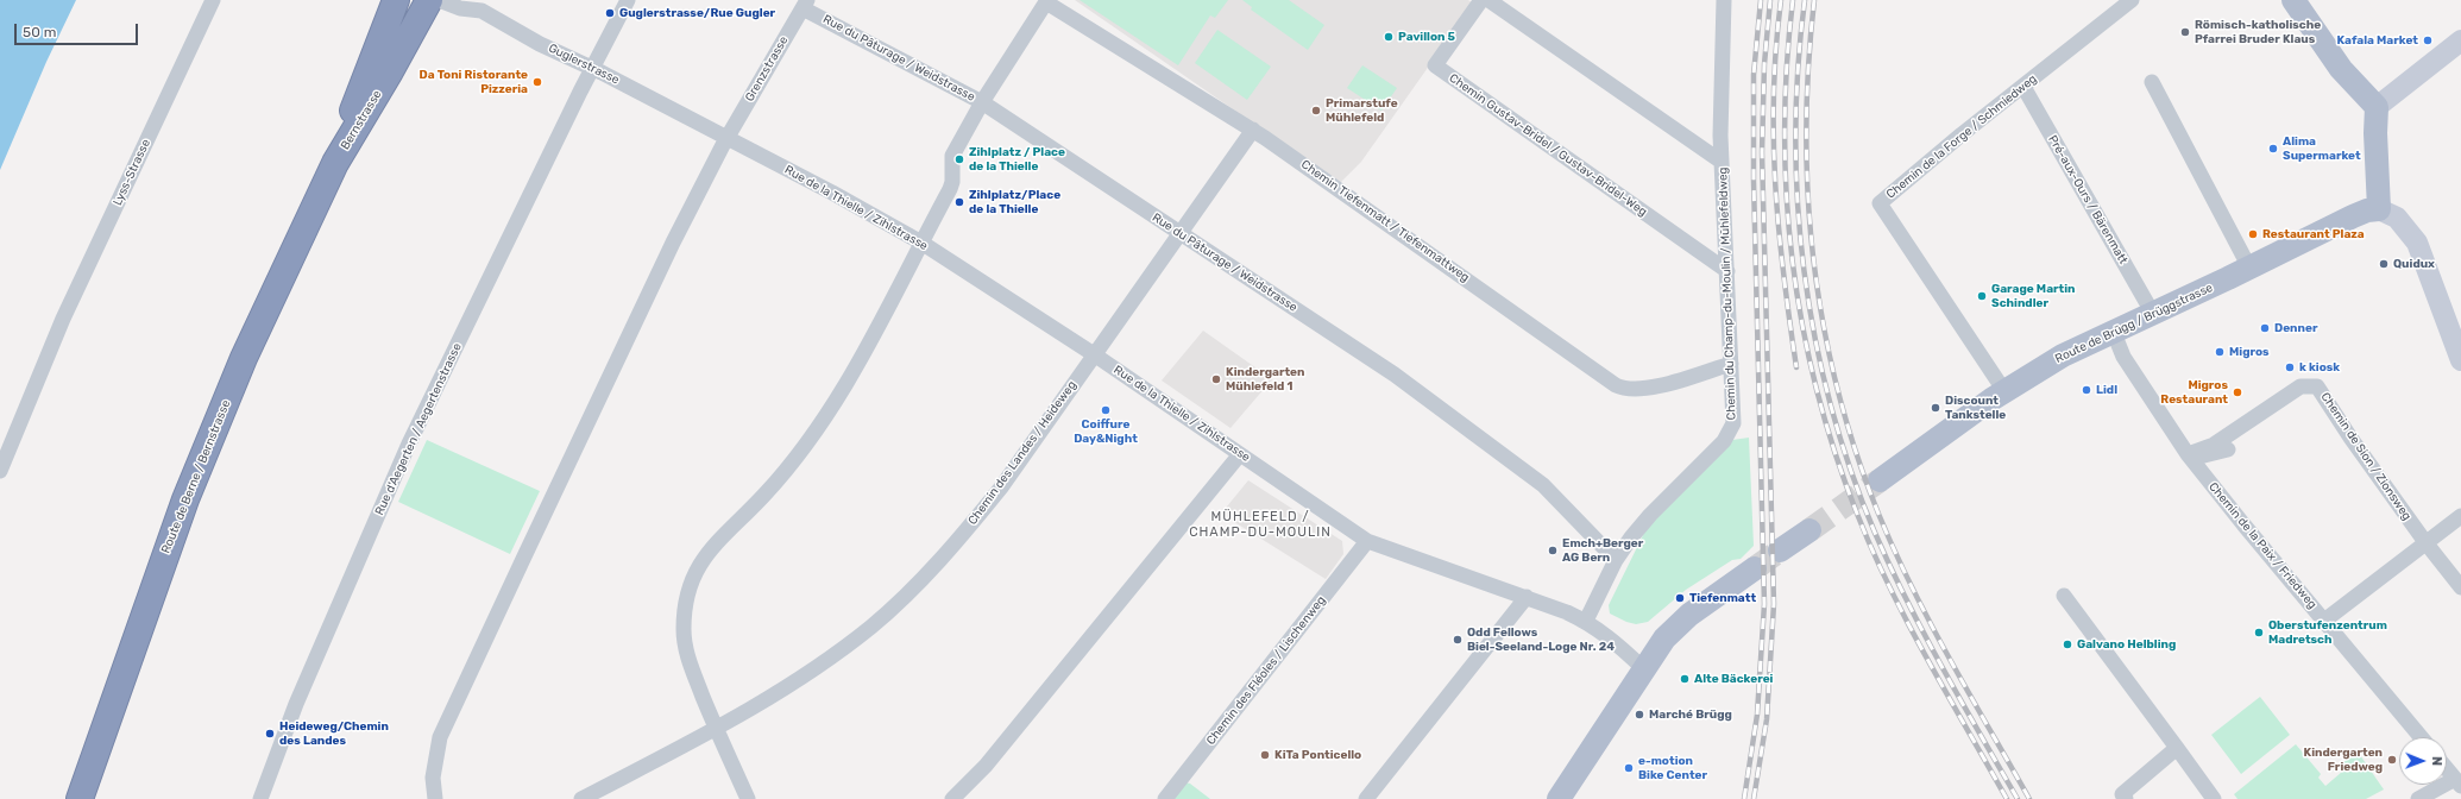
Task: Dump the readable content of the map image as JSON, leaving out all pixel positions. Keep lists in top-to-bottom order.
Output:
{
  "streets": {
    "highway": ["Bernstrasse", "Route de Berne / Bernstrasse"],
    "main road": ["Route de Brügg / Brüggstrasse"],
    "street": [
      "Rue du Pâturage / Weidstrasse",
      "Guglerstrasse",
      "Grenzstrasse",
      "Chemin de la Forge / Schmiedweg",
      "Chemin Gustav-Bridel / Gustav-Bridel-Weg",
      "Lyss-Strasse",
      "Pré-aux-Ours / Bärenmatt",
      "Rue de la Thielle / Zihlstrasse",
      "Chemin Tiefenmatt / Tiefenmattweg",
      "Chemin du Champ-du-Moulin / Mühlefeldweg",
      "Rue d'Aegerten / Aegertenstrasse",
      "Chemin des Landes / Heideweg",
      "Chemin de Sion / Zionsweg",
      "Chemin de la Paix / Friedweg",
      "Chemin des Fléoles / Lischenweg"
    ]
  },
  "crossings": [
    ["Rue du Pâturage / Weidstrasse", "Grenzstrasse"],
    ["Rue du Pâturage / Weidstrasse", "Chemin du Champ-du-Moulin / Mühlefeldweg"],
    ["Rue du Pâturage / Weidstrasse", "Chemin des Landes / Heideweg"],
    ["Guglerstrasse", "Grenzstrasse"],
    ["Guglerstrasse", "Rue de la Thielle / Zihlstrasse"],
    ["Guglerstrasse", "Rue d'Aegerten / Aegertenstrasse"],
    ["Grenzstrasse", "Rue de la Thielle / Zihlstrasse"],
    ["Bernstrasse", "Route de Berne / Bernstrasse"],
    ["Chemin de la Forge / Schmiedweg", "Pré-aux-Ours / Bärenmatt"],
    ["Chemin de la Forge / Schmiedweg", "Route de Brügg / Brüggstrasse"],
    ["Chemin Gustav-Bridel / Gustav-Bridel-Weg", "Chemin du Champ-du-Moulin / Mühlefeldweg"],
    ["Pré-aux-Ours / Bärenmatt", "Route de Brügg / Brüggstrasse"],
    ["Rue de la Thielle / Zihlstrasse", "Chemin du Champ-du-Moulin / Mühlefeldweg"],
    ["Rue de la Thielle / Zihlstrasse", "Chemin des Landes / Heideweg"],
    ["Rue de la Thielle / Zihlstrasse", "Chemin des Fléoles / Lischenweg"],
    ["Chemin Tiefenmatt / Tiefenmattweg", "Chemin du Champ-du-Moulin / Mühlefeldweg"],
    ["Chemin Tiefenmatt / Tiefenmattweg", "Chemin des Landes / Heideweg"],
    ["Route de Brügg / Brüggstrasse", "Chemin de la Paix / Friedweg"],
    ["Chemin de Sion / Zionsweg", "Chemin de la Paix / Friedweg"]
  ],
  "districts": ["MÜHLEFELD / CHAMP-DU-MOULIN"],
  "places": [
    "Guglerstrasse/Rue Gugler",
    "Römisch-katholische Pfarrei Bruder Klaus",
    "Pavillon 5",
    "Kafala Market",
    "Da Toni Ristorante Pizzeria",
    "Primarstufe Mühlefeld",
    "Alima Supermarket",
    "Zihlplatz / Place de la Thielle",
    "Zihlplatz/Place de la Thielle",
    "Restaurant Plaza",
    "Quidux",
    "Garage Martin Schindler",
    "Denner",
    "Migros",
    "k kiosk",
    "Kindergarten Mühlefeld 1",
    "Lidl",
    "Migros Restaurant",
    "Discount Tankstelle",
    "Coiffure Day&Night",
    "Emch+Berger AG Bern",
    "Tiefenmatt",
    "Oberstufenzentrum Madretsch",
    "Odd Fellows Biel-Seeland-Loge Nr. 24",
    "Galvano Helbling",
    "Alte Bäckerei",
    "Marché Brügg",
    "Heideweg/Chemin des Landes",
    "KiTa Ponticello",
    "Kindergarten Friedweg",
    "e-motion Bike Center"
  ],
  "scale_bar": "50 m",
  "north": "right"
}
